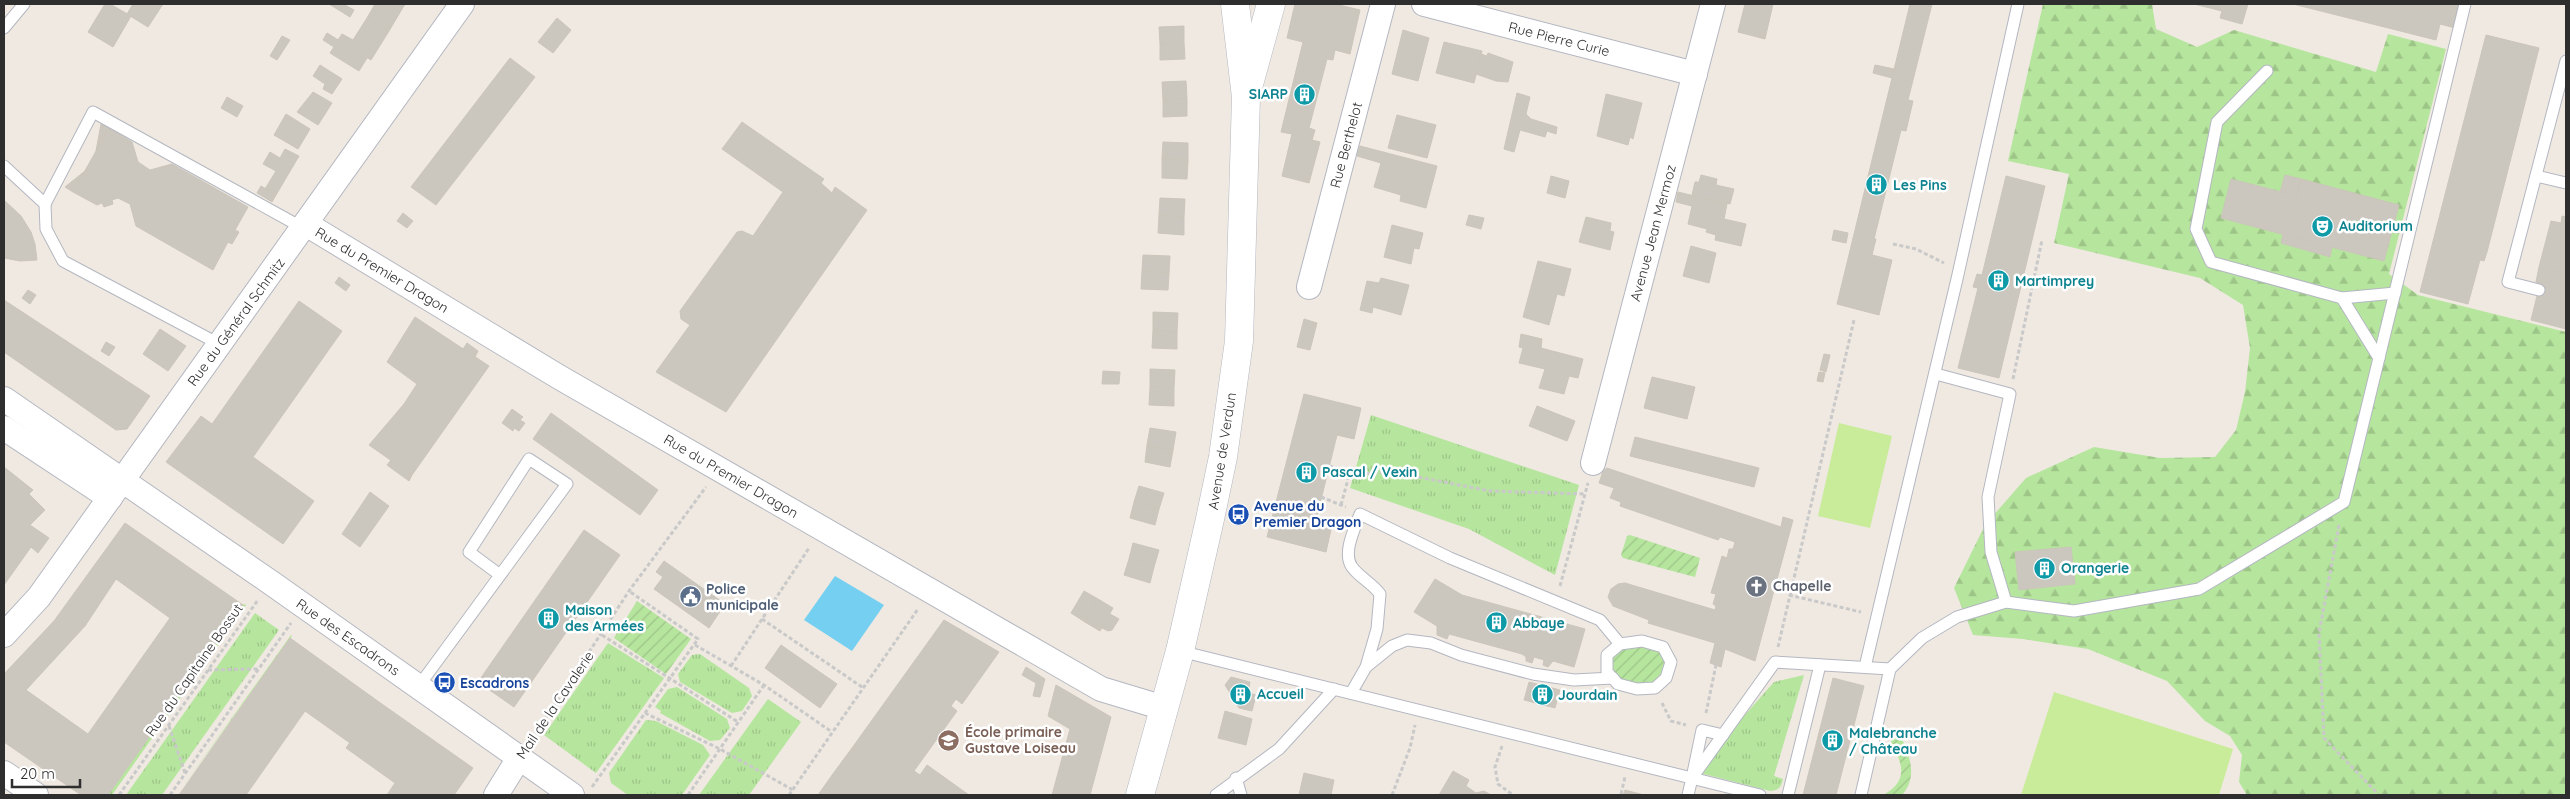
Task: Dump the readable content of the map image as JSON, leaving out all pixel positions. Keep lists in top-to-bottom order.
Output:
{
  "streets": {
    "main road": ["Avenue de Verdun"],
    "street": [
      "Rue Pierre Curie",
      "Rue Berthelot",
      "Avenue Jean Mermoz",
      "Rue du Premier Dragon",
      "Rue du Général Schmitz",
      "Rue des Escadrons",
      "Mail de la Cavalerie"
    ],
    "path": ["Rue du Capitaine Bossut"]
  },
  "crossings": [
    ["Rue Pierre Curie", "Avenue Jean Mermoz"],
    ["Rue du Premier Dragon", "Rue du Général Schmitz"],
    ["Rue du Premier Dragon", "Avenue de Verdun"],
    ["Rue du Premier Dragon", "Mail de la Cavalerie"],
    ["Rue du Général Schmitz", "Rue des Escadrons"],
    ["Rue des Escadrons", "Rue du Capitaine Bossut"],
    ["Rue des Escadrons", "Mail de la Cavalerie"]
  ],
  "places": {
    "building": [
      "SIARP",
      "Les Pins",
      "Martimprey",
      "Pascal / Vexin",
      "Orangerie",
      "Maison des Armées",
      "Abbaye",
      "Accueil",
      "Jourdain",
      "Malebranche / Château"
    ],
    "theatre": ["Auditorium"],
    "bus stop": ["Avenue du Premier Dragon", "Escadrons"],
    "church": ["Chapelle"],
    "public building": ["Police municipale"],
    "school or university": ["École primaire Gustave Loiseau"]
  },
  "scale_bar": "20 m"
}
